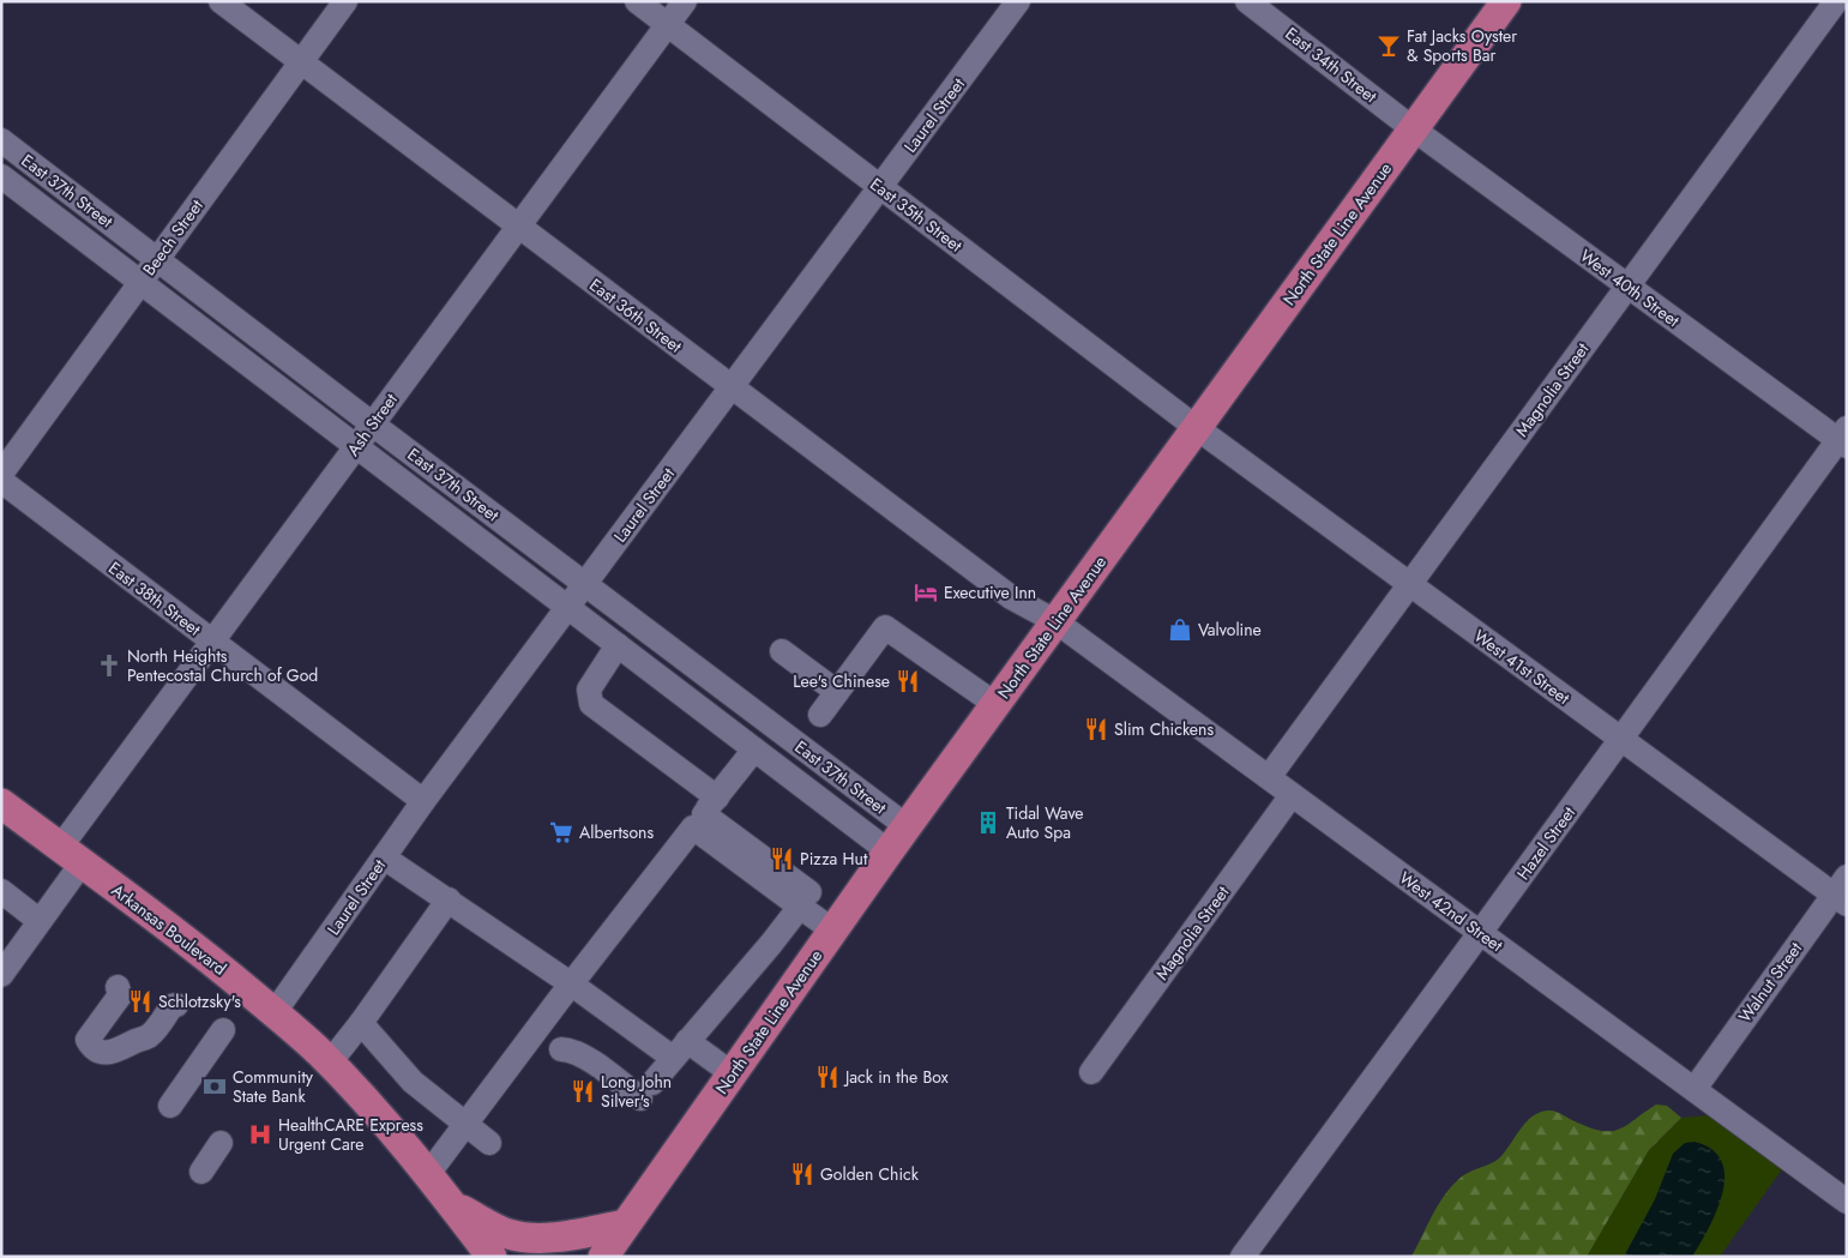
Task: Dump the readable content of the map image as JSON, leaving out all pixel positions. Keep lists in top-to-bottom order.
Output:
{
  "streets": {
    "main road": ["North State Line Avenue", "Arkansas Boulevard"],
    "street": [
      "East 34th Street",
      "Laurel Street",
      "East 37th Street",
      "East 35th Street",
      "Beech Street",
      "West 40th Street",
      "East 36th Street",
      "Magnolia Street",
      "Ash Street",
      "East 38th Street",
      "West 41st Street",
      "Hazel Street",
      "West 42nd Street",
      "Walnut Street"
    ]
  },
  "crossings": [
    ["East 34th Street", "North State Line Avenue"],
    ["East 34th Street", "West 40th Street"],
    ["Laurel Street", "East 37th Street"],
    ["Laurel Street", "East 35th Street"],
    ["Laurel Street", "East 36th Street"],
    ["Laurel Street", "East 38th Street"],
    ["Laurel Street", "Arkansas Boulevard"],
    ["East 37th Street", "North State Line Avenue"],
    ["East 37th Street", "Beech Street"],
    ["East 37th Street", "Ash Street"],
    ["East 35th Street", "North State Line Avenue"],
    ["East 35th Street", "Ash Street"],
    ["East 35th Street", "West 41st Street"],
    ["North State Line Avenue", "West 40th Street"],
    ["North State Line Avenue", "East 36th Street"],
    ["North State Line Avenue", "West 41st Street"],
    ["North State Line Avenue", "West 42nd Street"],
    ["Beech Street", "East 36th Street"],
    ["West 40th Street", "Magnolia Street"],
    ["West 40th Street", "Hazel Street"],
    ["East 36th Street", "Ash Street"],
    ["East 36th Street", "West 42nd Street"],
    ["Magnolia Street", "West 41st Street"],
    ["Magnolia Street", "West 42nd Street"],
    ["Ash Street", "East 38th Street"],
    ["Ash Street", "Arkansas Boulevard"],
    ["West 41st Street", "Hazel Street"],
    ["West 41st Street", "Walnut Street"],
    ["Hazel Street", "West 42nd Street"],
    ["West 42nd Street", "Walnut Street"]
  ],
  "places": {
    "bar": ["Fat Jacks Oyster & Sports Bar"],
    "hotel": ["Executive Inn"],
    "shop": ["Valvoline"],
    "church": ["North Heights Pentecostal Church of God"],
    "restaurant": [
      "Lee's Chinese",
      "Slim Chickens",
      "Pizza Hut",
      "Schlotzsky's",
      "Jack in the Box",
      "Long John Silver's",
      "Golden Chick"
    ],
    "building": ["Tidal Wave Auto Spa"],
    "supermarket": ["Albertsons"],
    "bank": ["Community State Bank"],
    "hospital": ["HealthCARE Express Urgent Care"]
  }
}
